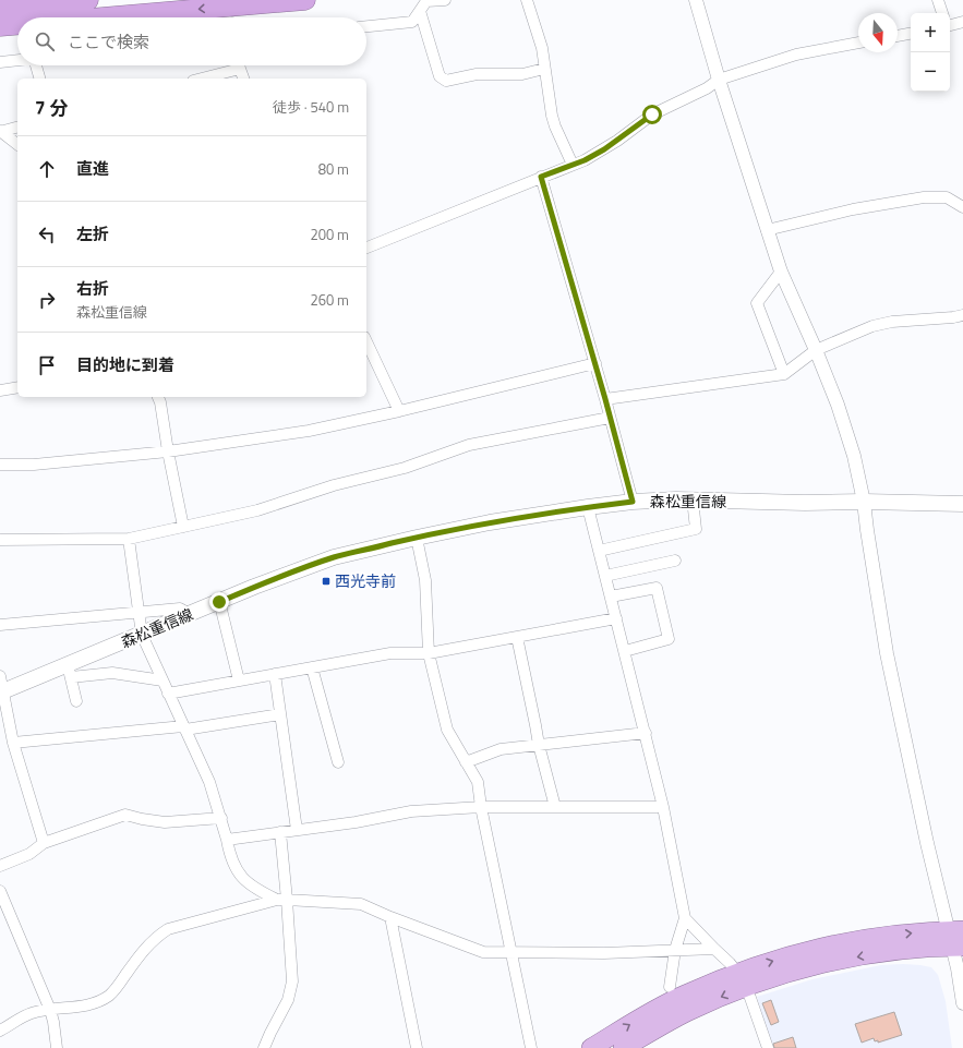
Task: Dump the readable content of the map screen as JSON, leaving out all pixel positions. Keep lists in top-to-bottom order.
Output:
{
  "streets": {
    "main road": ["森松重信線"]
  },
  "places": {
    "transit": ["西光寺前"]
  },
  "north": "bottom",
  "page": {
    "map_buttons": ["+", "−"],
    "search": "ここで検索",
    "heading": ["7 分", "徒歩 · 540 m"],
    "list": [
      ["直進", "80 m"],
      ["左折", "200 m"],
      ["右折", "森松重信線", "260 m"],
      "目的地に到着"
    ]
  }
}
